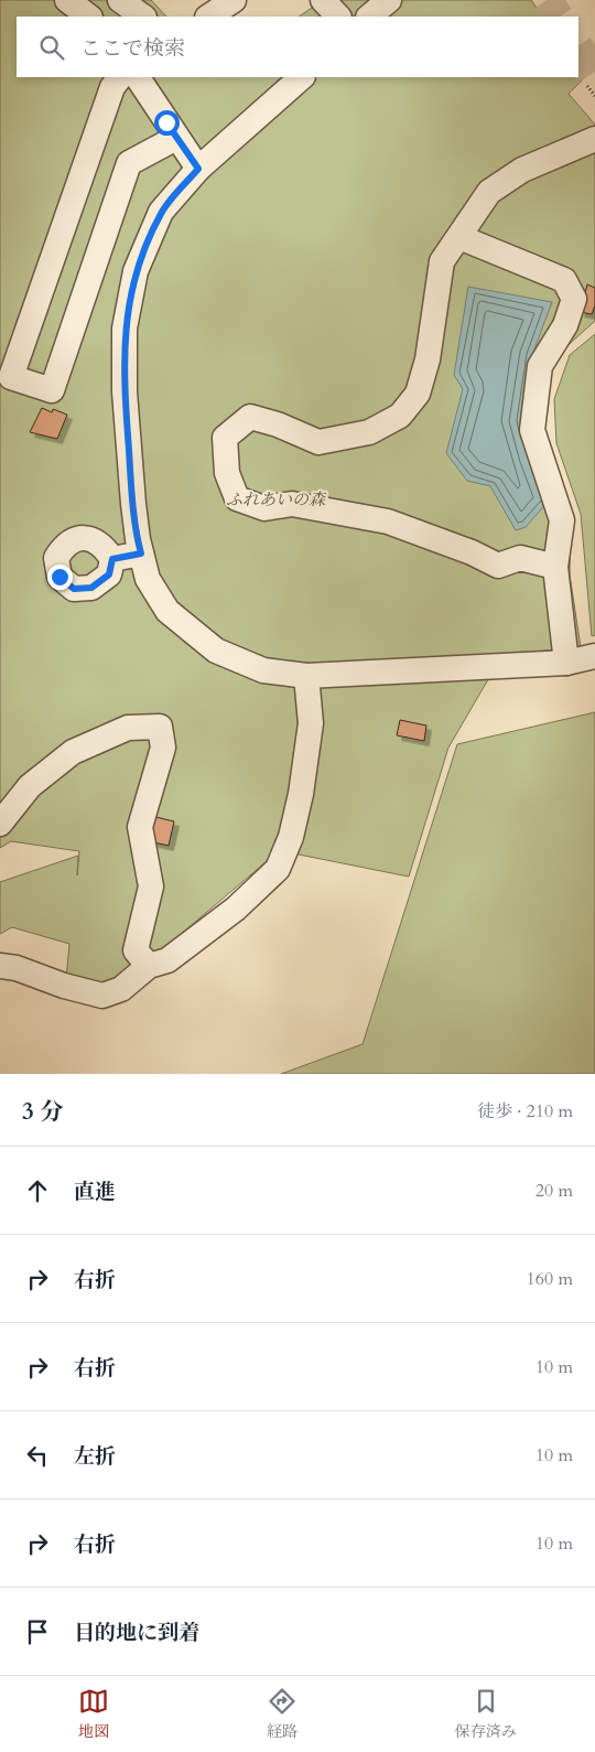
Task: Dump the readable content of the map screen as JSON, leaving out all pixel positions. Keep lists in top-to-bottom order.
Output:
{
  "parks": ["ふれあいの森"],
  "page": {
    "search": "ここで検索",
    "heading": ["3 分", "徒歩 · 210 m"],
    "list": [
      ["直進", "20 m"],
      ["右折", "160 m"],
      ["右折", "10 m"],
      ["左折", "10 m"],
      ["右折", "10 m"],
      "目的地に到着"
    ],
    "nav": ["地図", "経路", "保存済み"]
  }
}
